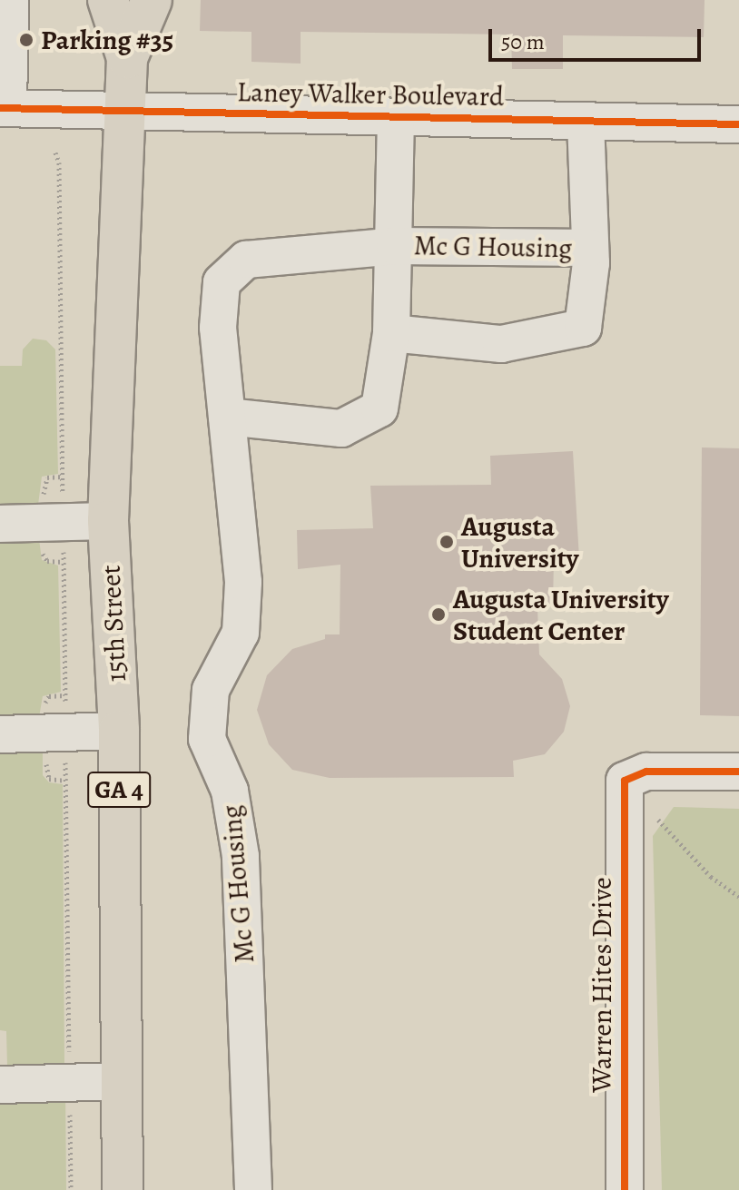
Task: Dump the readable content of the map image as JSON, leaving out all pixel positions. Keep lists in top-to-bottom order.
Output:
{
  "streets": {
    "main road": ["15th Street", "GA 4"],
    "street": ["Laney Walker Boulevard", "Mc G Housing", "Warren Hites Drive"]
  },
  "crossings": [
    ["Laney Walker Boulevard", "Mc G Housing"],
    ["Laney Walker Boulevard", "15th Street"]
  ],
  "places": ["Parking #35", "Augusta University", "Augusta University Student Center"],
  "scale_bar": "50 m"
}
